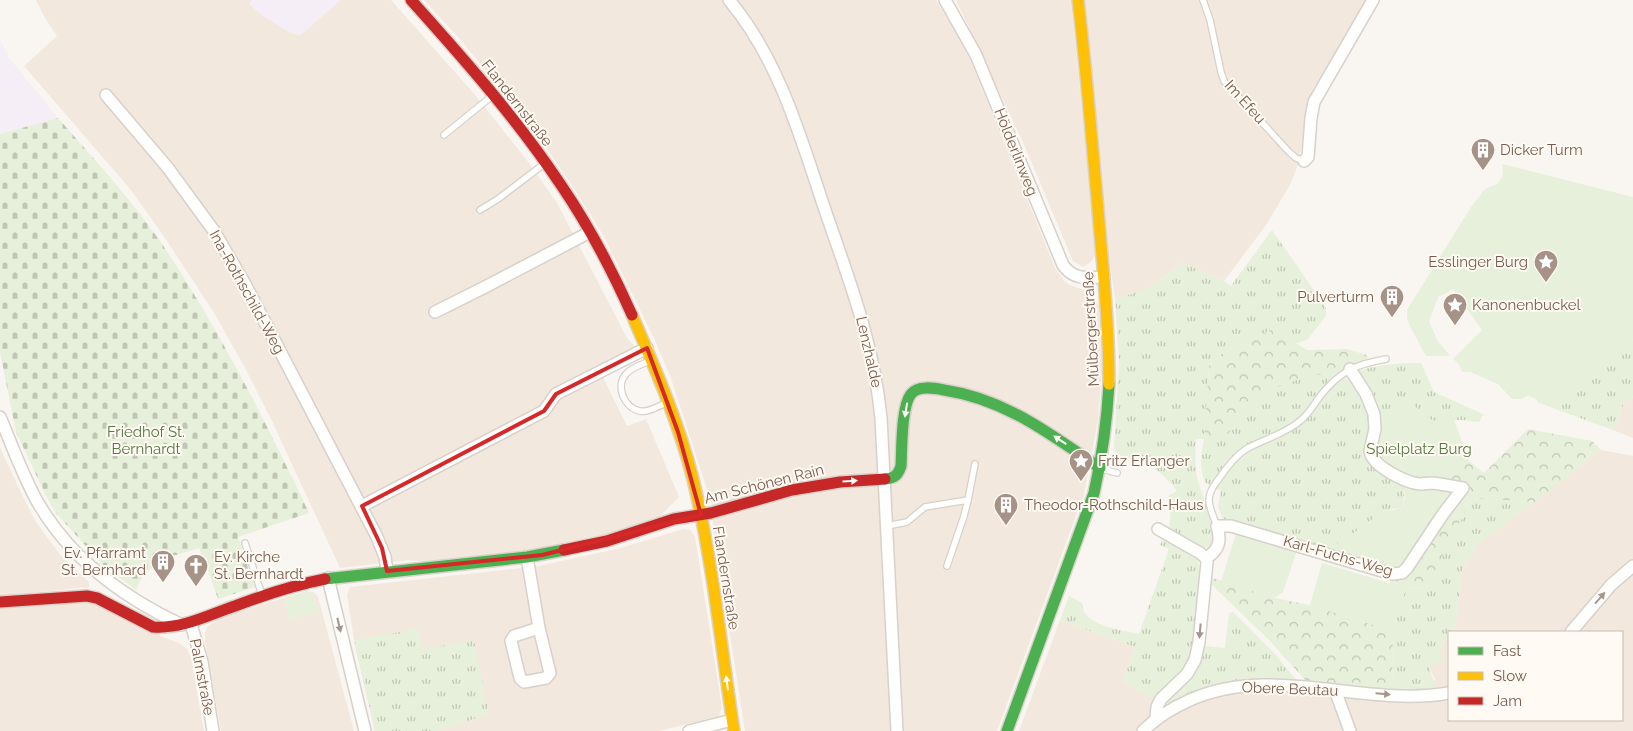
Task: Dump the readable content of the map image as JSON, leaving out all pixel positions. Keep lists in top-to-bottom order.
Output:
{
  "streets": {
    "street": [
      "Flandernstraße",
      "Hölderlinweg",
      "Ina-Rothschild-Weg",
      "Mülbergerstraße",
      "Lenzhalde",
      "Am Schönen Rain",
      "Karl-Fuchs-Weg",
      "Palmstraße",
      "Obere Beutau"
    ],
    "lane": ["Im Efeu"]
  },
  "crossings": [
    ["Flandernstraße", "Am Schönen Rain"],
    ["Hölderlinweg", "Mülbergerstraße"],
    ["Ina-Rothschild-Weg", "Am Schönen Rain"],
    ["Lenzhalde", "Am Schönen Rain"],
    ["Am Schönen Rain", "Palmstraße"]
  ],
  "one_way": ["Obere Beutau"],
  "parks": ["Friedhof St. Bernhardt", "Spielplatz Burg"],
  "places": {
    "building": [
      "Dicker Turm",
      "Pulverturm",
      "Theodor-Rothschild-Haus",
      "Ev. Pfarramt St. Bernhard"
    ],
    "place": ["Esslinger Burg", "Kanonenbuckel", "Fritz Erlanger"],
    "church": ["Ev. Kirche St. Bernhardt"]
  },
  "legend": ["Fast", "Slow", "Jam"]
}
